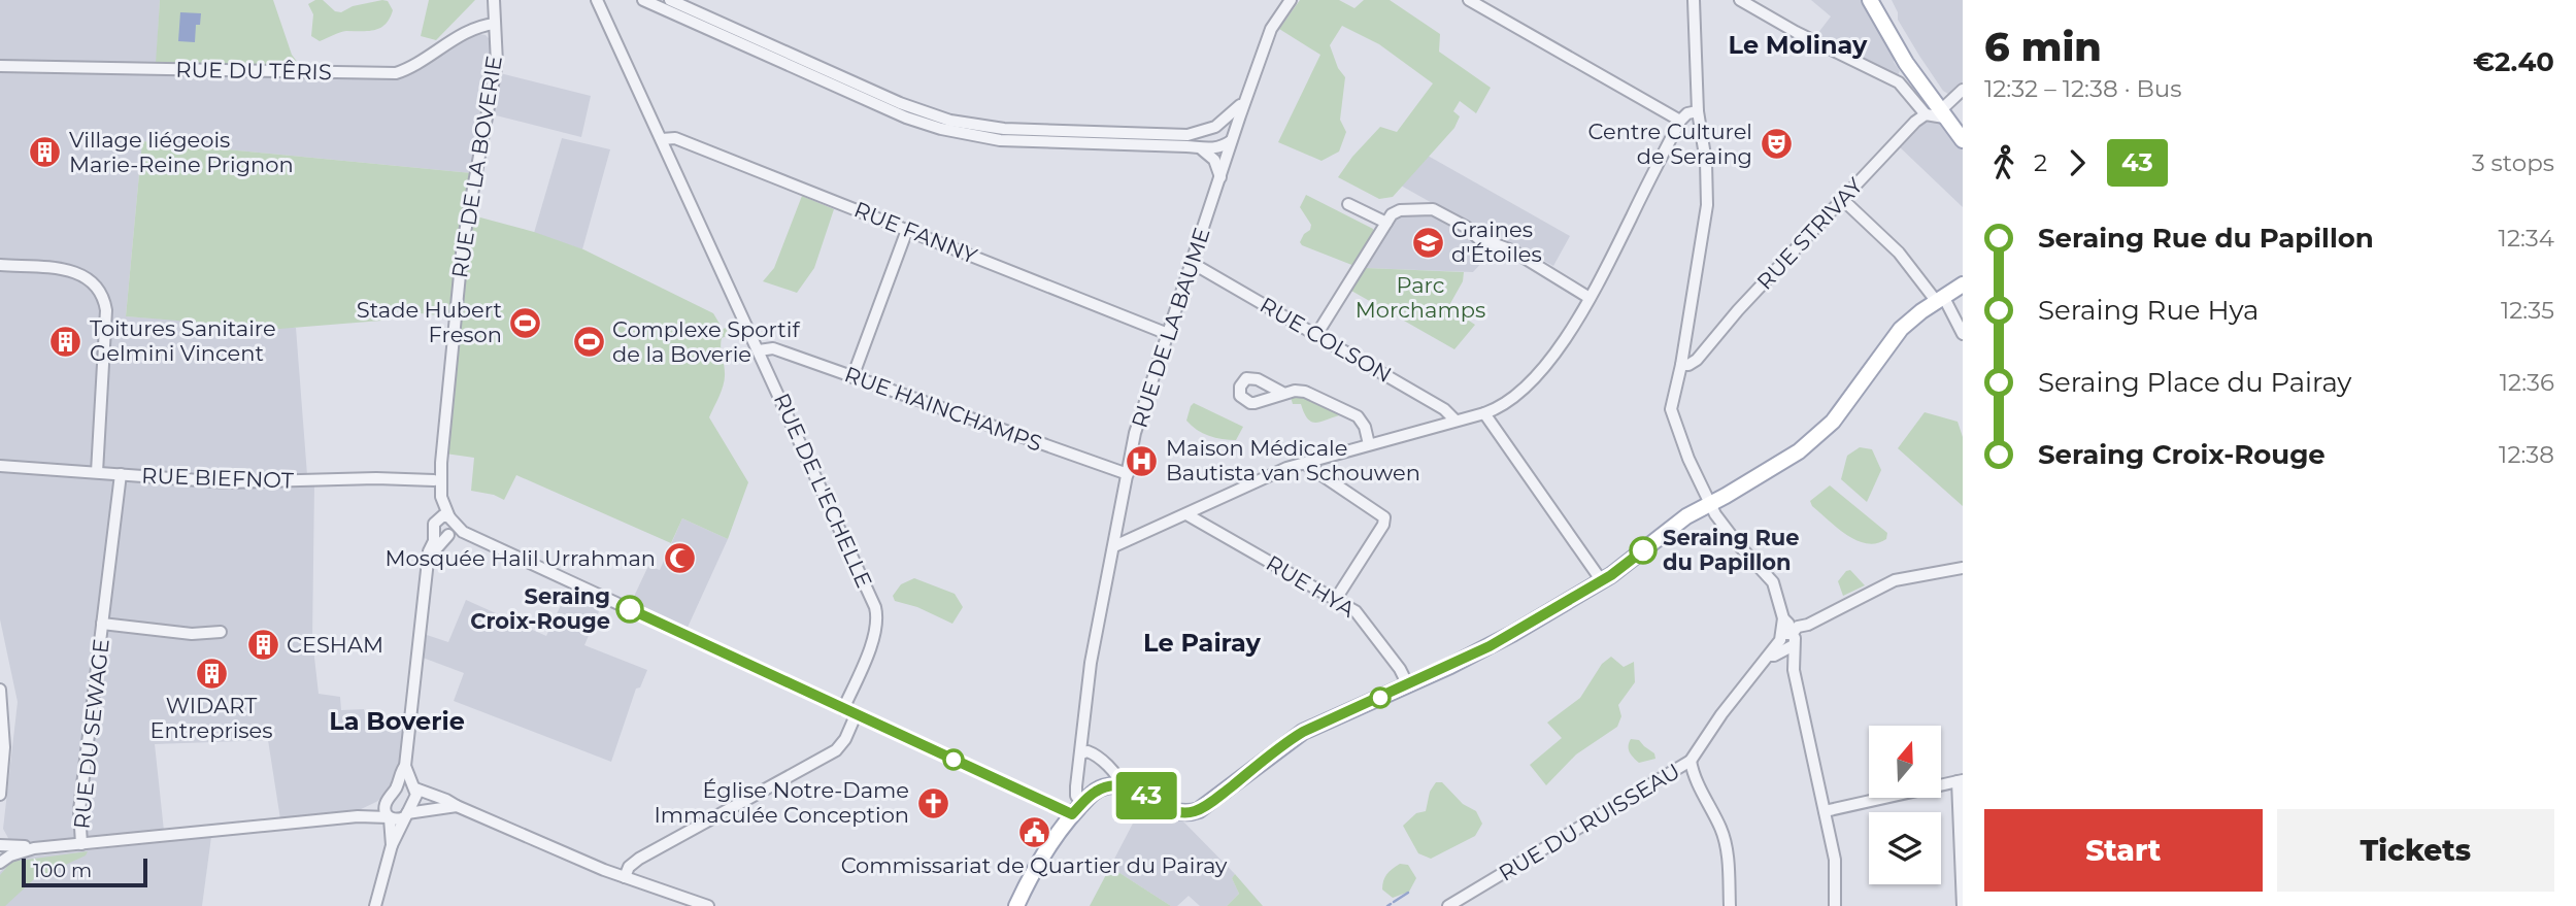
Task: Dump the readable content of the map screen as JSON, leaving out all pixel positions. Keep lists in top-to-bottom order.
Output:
{
  "streets": {
    "street": [
      "RUE DU TÊRIS",
      "RUE DE LA BOVERIE",
      "RUE FANNY",
      "RUE STRIVAY",
      "RUE DE LA BAUME",
      "RUE COLSON",
      "RUE HAINCHAMPS",
      "RUE BIEFNOT",
      "RUE DE L'ECHELLE",
      "RUE HYA",
      "RUE DU SEWAGE",
      "RUE DU RUISSEAU"
    ]
  },
  "crossings": [
    ["RUE DU TÊRIS", "RUE DE LA BOVERIE"],
    ["RUE DE LA BOVERIE", "RUE BIEFNOT"],
    ["RUE FANNY", "RUE DE LA BAUME"],
    ["RUE FANNY", "RUE DE L'ECHELLE"],
    ["RUE DE LA BAUME", "RUE COLSON"],
    ["RUE DE LA BAUME", "RUE HAINCHAMPS"],
    ["RUE HAINCHAMPS", "RUE DE L'ECHELLE"],
    ["RUE BIEFNOT", "RUE DU SEWAGE"]
  ],
  "districts": ["Le Molinay", "Le Pairay", "La Boverie"],
  "parks": ["Parc Morchamps"],
  "places": {
    "theatre": ["Centre Culturel de Seraing"],
    "building": [
      "Village liégeois Marie-Reine Prignon",
      "Toitures Sanitaire Gelmini Vincent",
      "CESHAM",
      "WIDART Entreprises"
    ],
    "school or university": ["Graines d'Étoiles"],
    "sports": ["Stade Hubert Freson", "Complexe Sportif de la Boverie"],
    "hospital": ["Maison Médicale Bautista van Schouwen"],
    "other": ["Seraing Rue du Papillon", "Seraing Croix-Rouge"],
    "mosque": ["Mosquée Halil Urrahman"],
    "church": ["Église Notre-Dame Immaculée Conception"],
    "public building": ["Commissariat de Quartier du Pairay"]
  },
  "lines": ["bus line 43"],
  "scale_bar": "100 m",
  "north": "top",
  "page": {
    "on_map": "43",
    "heading": ["6 min", "12:32 – 12:38 · Bus", "€2.40"],
    "legs": ["2", "43", "3 stops"],
    "list": [
      {
        "name": "Seraing Rue du Papillon",
        "value": "12:34"
      },
      {
        "name": "Seraing Rue Hya",
        "value": "12:35"
      },
      {
        "name": "Seraing Place du Pairay",
        "value": "12:36"
      },
      {
        "name": "Seraing Croix-Rouge",
        "value": "12:38"
      }
    ],
    "buttons": ["Start", "Tickets"],
    "scale": "100 m"
  }
}
